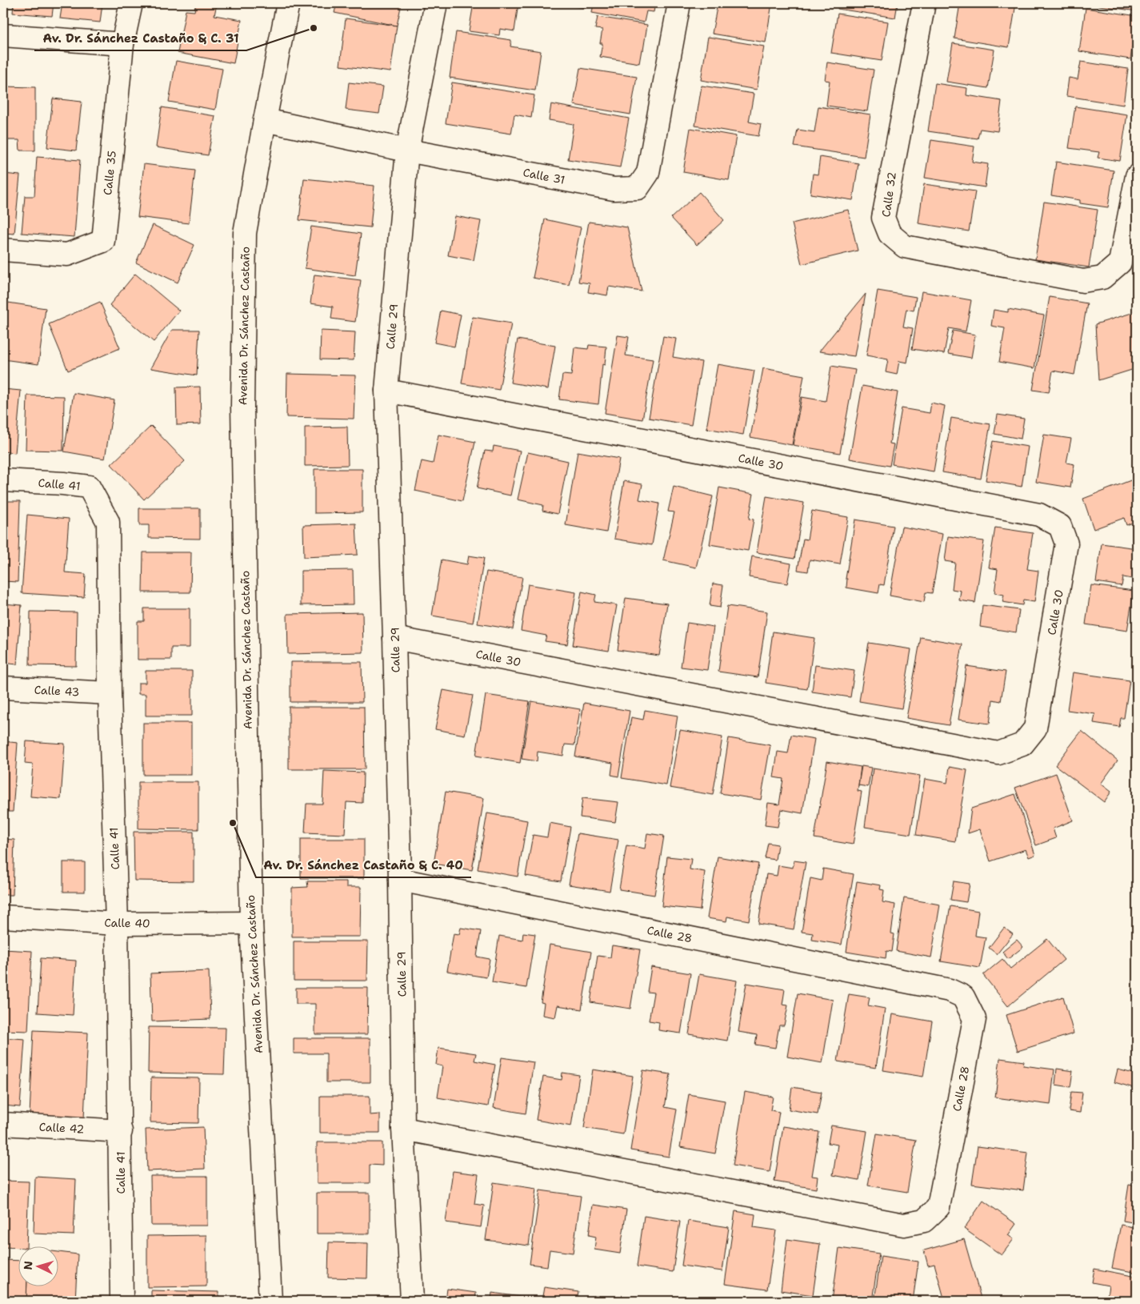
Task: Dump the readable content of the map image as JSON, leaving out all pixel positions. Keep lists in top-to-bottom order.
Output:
{
  "streets": {
    "street": [
      "Calle 35",
      "Calle 31",
      "Calle 32",
      "Avenida Dr. Sánchez Castaño",
      "Calle 29",
      "Calle 30",
      "Calle 41",
      "Calle 43",
      "Calle 40",
      "Calle 28",
      "Calle 42"
    ]
  },
  "crossings": [
    ["Calle 31", "Avenida Dr. Sánchez Castaño"],
    ["Calle 31", "Calle 29"],
    ["Avenida Dr. Sánchez Castaño", "Calle 40"],
    ["Calle 29", "Calle 30"],
    ["Calle 29", "Calle 28"],
    ["Calle 41", "Calle 43"],
    ["Calle 41", "Calle 40"],
    ["Calle 41", "Calle 42"]
  ],
  "places": ["Av. Dr. Sánchez Castaño & C. 31", "Av. Dr. Sánchez Castaño & C. 40"],
  "north": "left"
}
